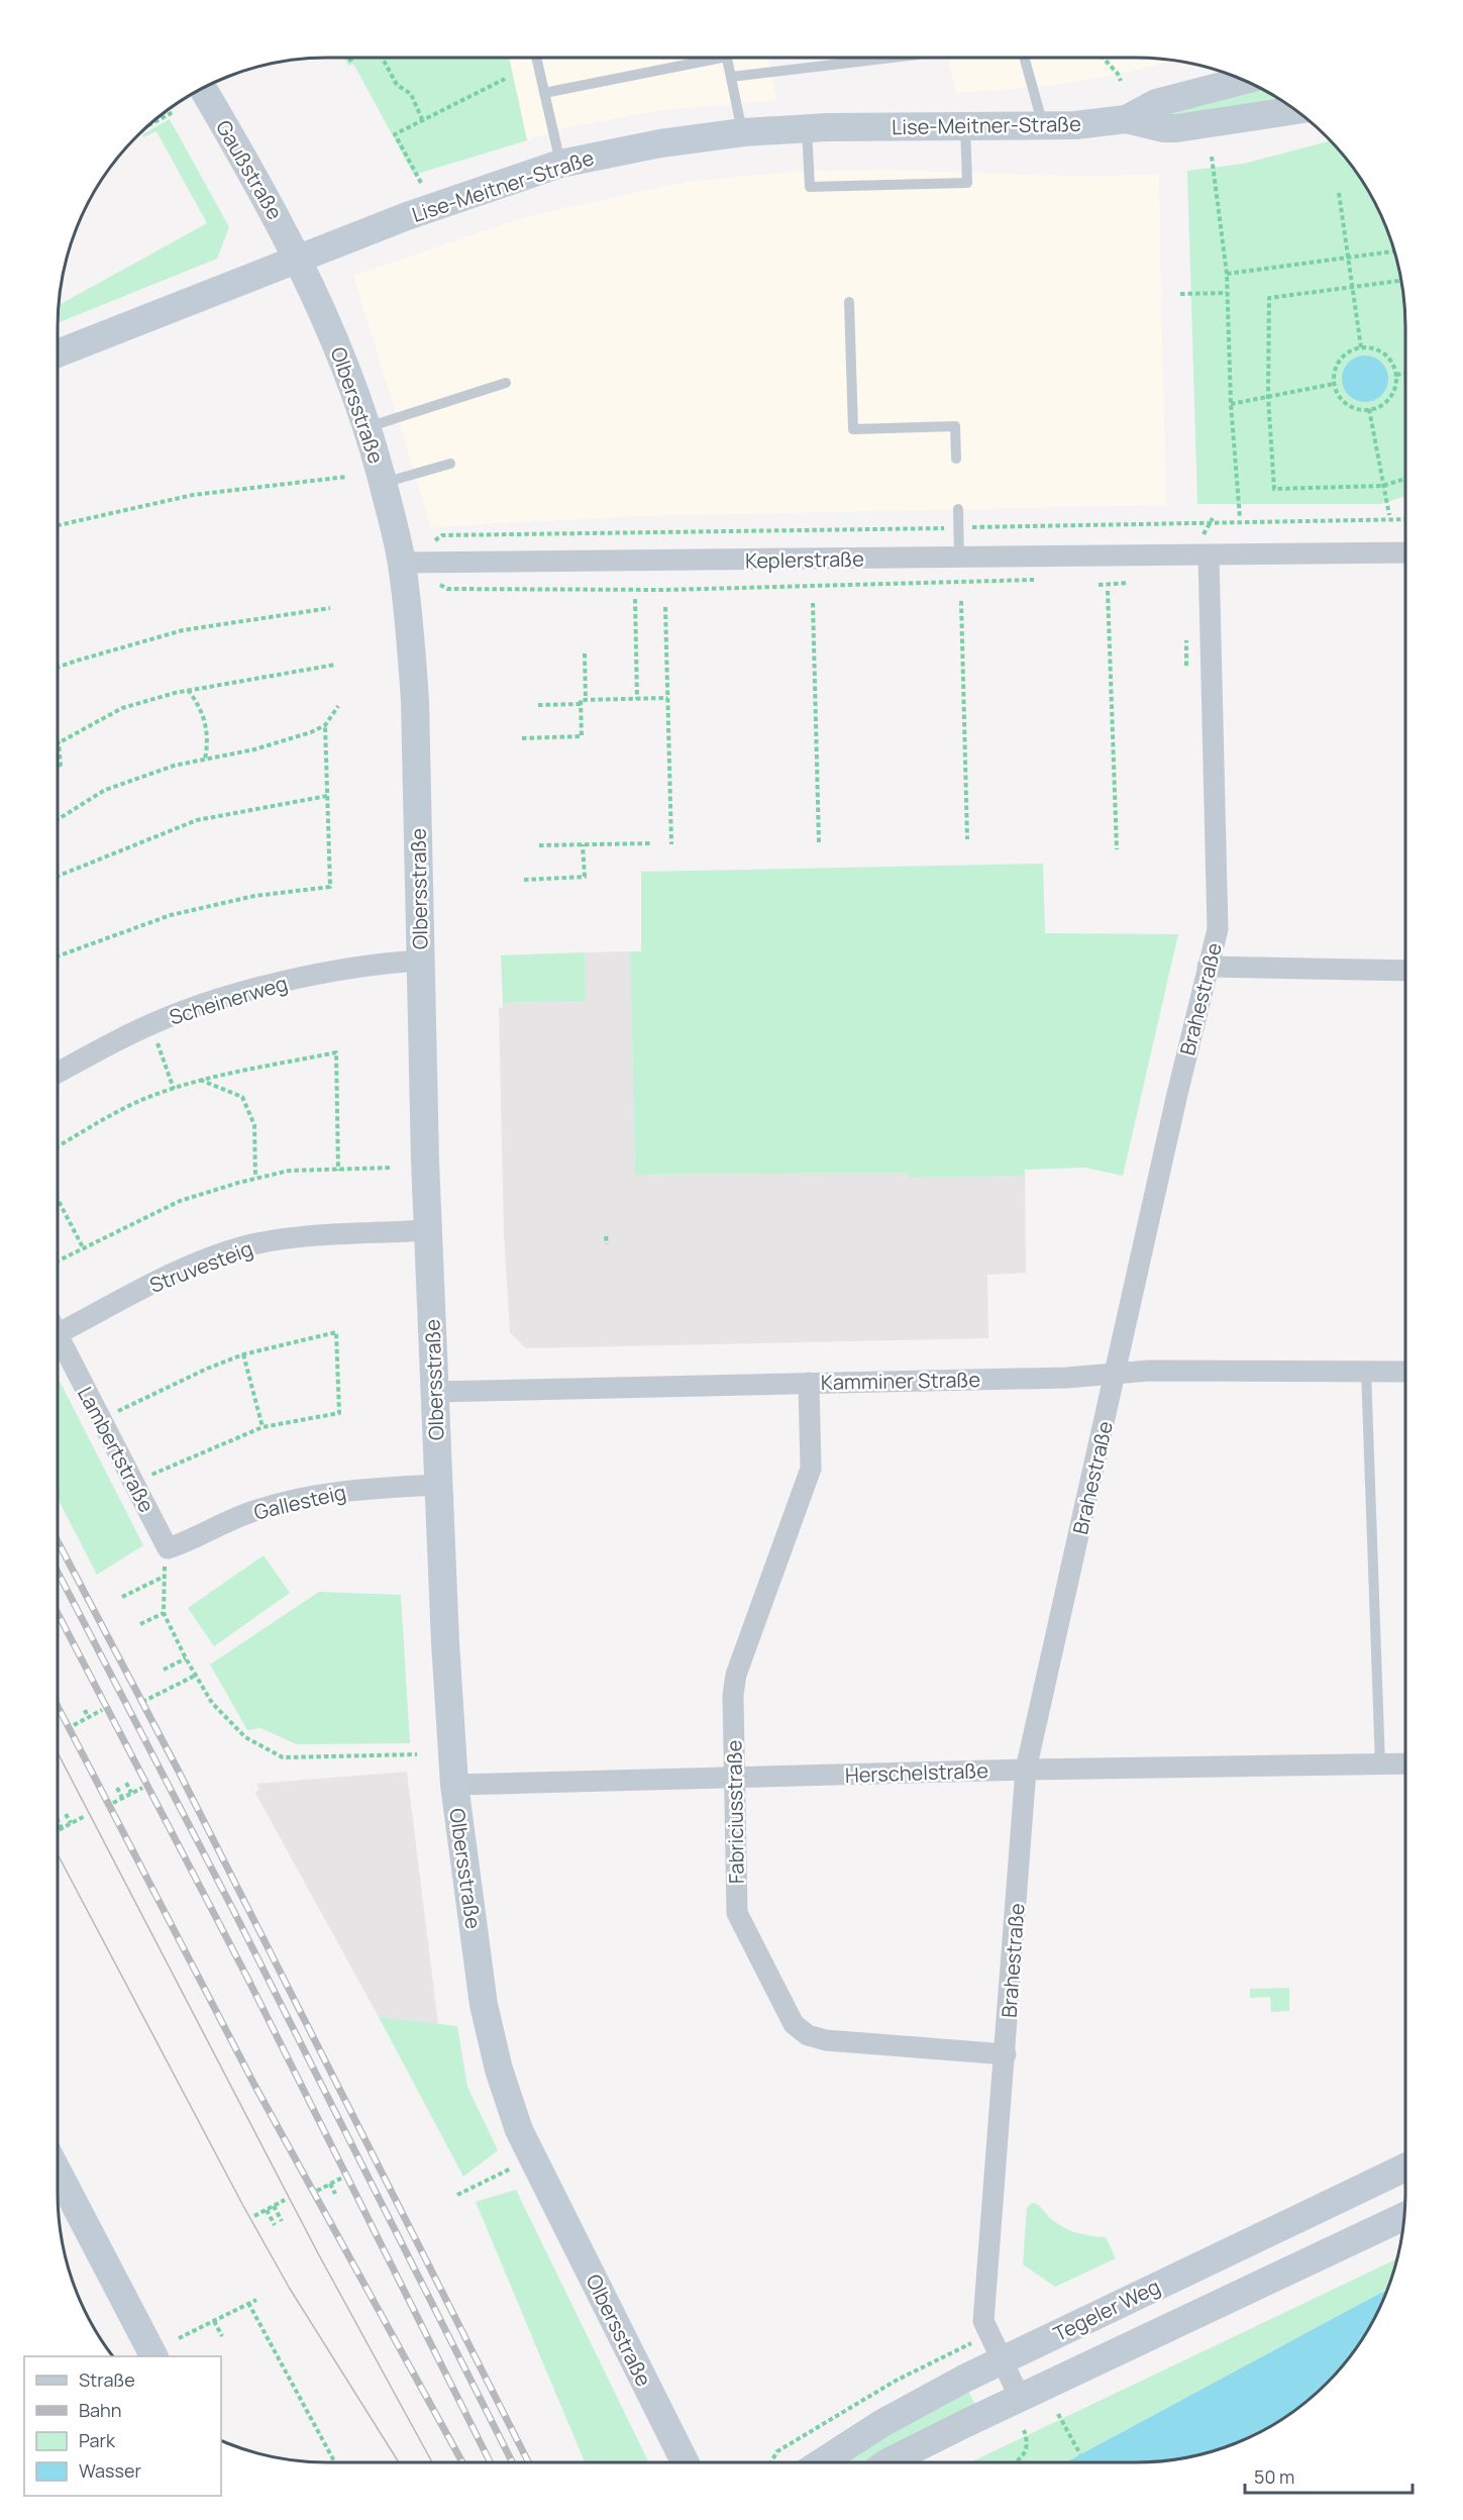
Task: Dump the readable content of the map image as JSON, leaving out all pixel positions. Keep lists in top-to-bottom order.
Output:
{
  "streets": {
    "main road": [
      "Lise-Meitner-Straße",
      "Gaußstraße",
      "Olbersstraße",
      "Tegeler Weg"
    ],
    "street": [
      "Keplerstraße",
      "Brahestraße",
      "Scheinerweg",
      "Struvesteig",
      "Kamminer Straße",
      "Lambertstraße",
      "Gallesteig",
      "Herschelstraße",
      "Fabriciusstraße"
    ]
  },
  "crossings": [
    ["Lise-Meitner-Straße", "Gaußstraße"],
    ["Lise-Meitner-Straße", "Olbersstraße"],
    ["Gaußstraße", "Olbersstraße"],
    ["Olbersstraße", "Keplerstraße"],
    ["Olbersstraße", "Scheinerweg"],
    ["Olbersstraße", "Struvesteig"],
    ["Olbersstraße", "Kamminer Straße"],
    ["Olbersstraße", "Gallesteig"],
    ["Olbersstraße", "Herschelstraße"],
    ["Keplerstraße", "Brahestraße"],
    ["Brahestraße", "Kamminer Straße"],
    ["Brahestraße", "Herschelstraße"],
    ["Brahestraße", "Fabriciusstraße"],
    ["Brahestraße", "Tegeler Weg"],
    ["Kamminer Straße", "Fabriciusstraße"],
    ["Lambertstraße", "Gallesteig"],
    ["Herschelstraße", "Fabriciusstraße"]
  ],
  "legend": [
    "Straße",
    "Bahn",
    "Park",
    "Wasser"
  ],
  "scale_bar": "50 m"
}
